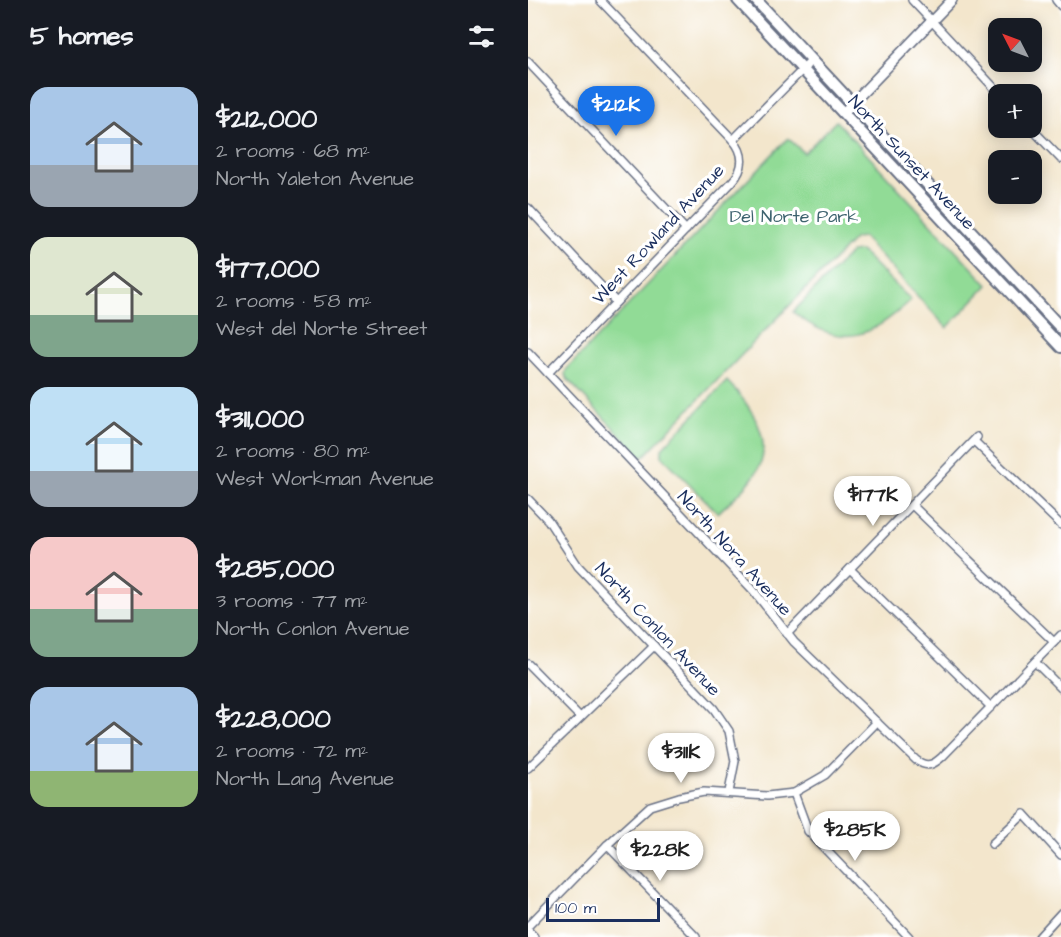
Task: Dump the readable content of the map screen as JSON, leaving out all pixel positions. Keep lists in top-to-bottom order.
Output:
{
  "streets": {
    "main road": ["North Sunset Avenue"],
    "street": ["West Rowland Avenue", "North Nora Avenue", "North Conlon Avenue"]
  },
  "crossings": [
    ["West Rowland Avenue", "North Nora Avenue"]
  ],
  "parks": ["Del Norte Park"],
  "scale_bar": "100 m",
  "north": "top left",
  "page": {
    "heading": "5 homes",
    "map_buttons": ["+", "−"],
    "list": [
      {
        "name": "$212,000",
        "note": "2 rooms · 68 m² · North Yaleton Avenue"
      },
      {
        "name": "$177,000",
        "note": "2 rooms · 58 m² · West del Norte Street"
      },
      {
        "name": "$311,000",
        "note": "2 rooms · 80 m² · West Workman Avenue"
      },
      {
        "name": "$285,000",
        "note": "3 rooms · 77 m² · North Conlon Avenue"
      },
      {
        "name": "$228,000",
        "note": "2 rooms · 72 m² · North Lang Avenue"
      }
    ],
    "price": [
      "$212K",
      "$177K",
      "$311K",
      "$285K",
      "$228K"
    ],
    "scale": "100 m"
  }
}
